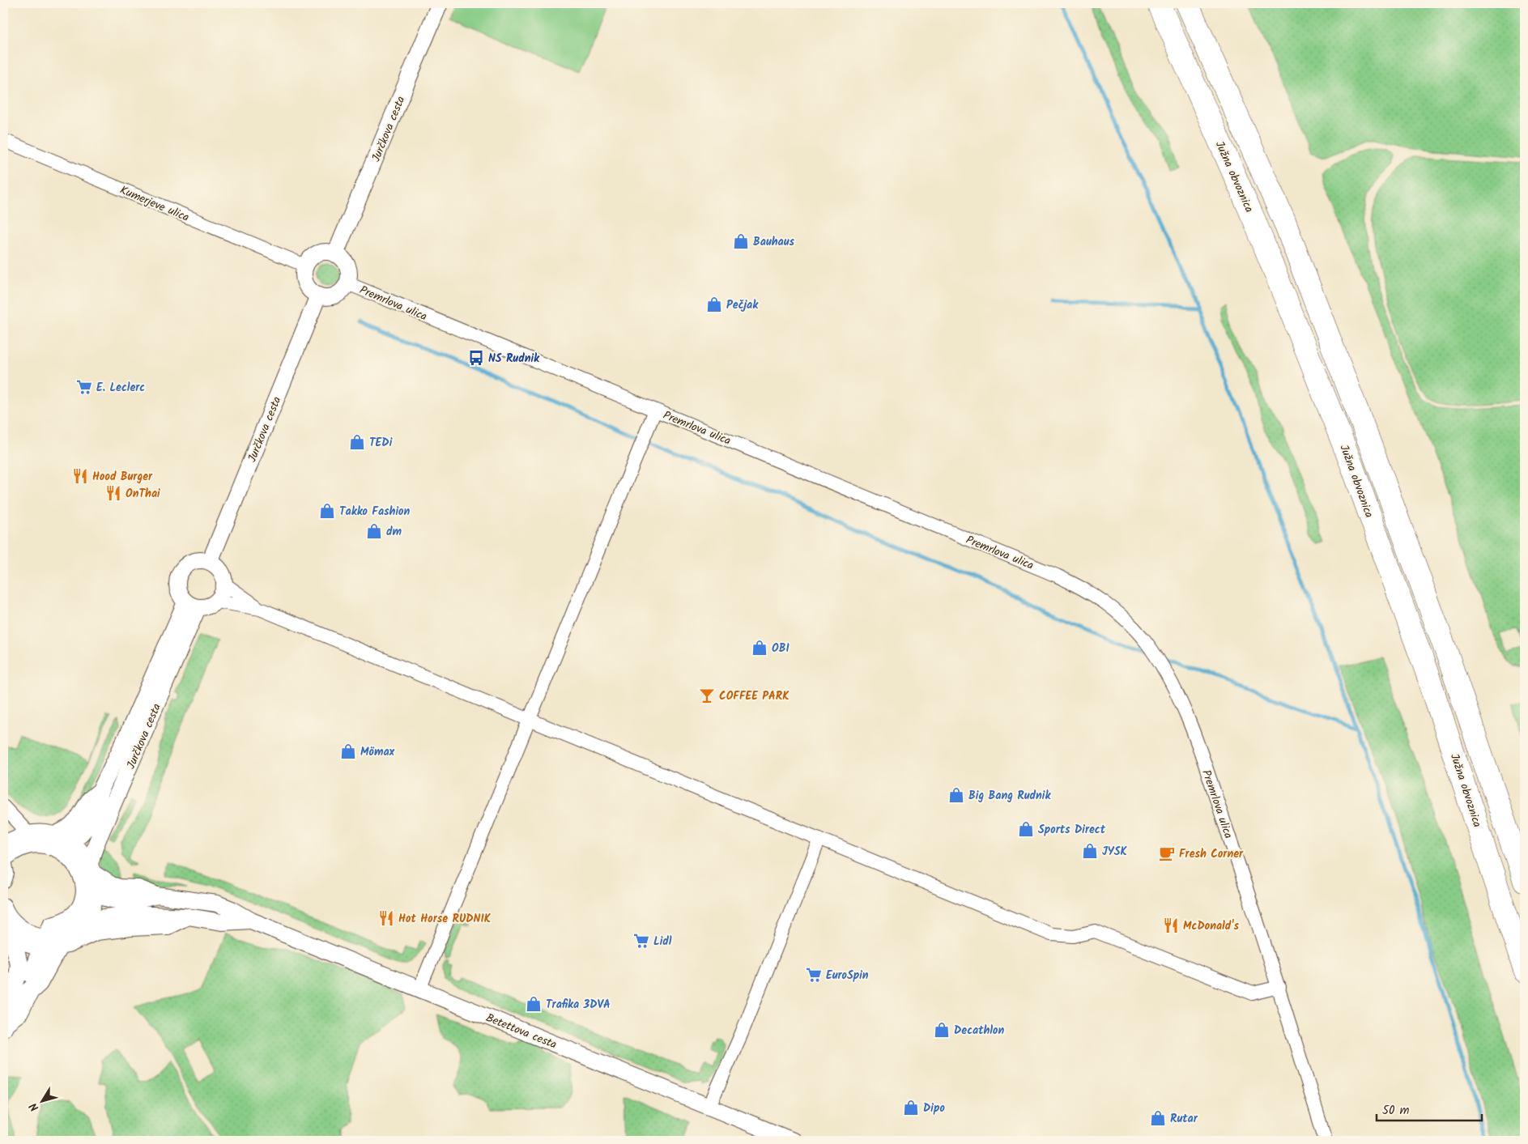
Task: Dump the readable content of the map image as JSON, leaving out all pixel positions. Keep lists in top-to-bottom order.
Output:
{
  "streets": {
    "highway": ["Južna obvoznica"],
    "street": [
      "Jurčkova cesta",
      "Kumerjeve ulica",
      "Premrlova ulica",
      "Betettova cesta"
    ]
  },
  "crossings": [
    ["Jurčkova cesta", "Kumerjeve ulica"],
    ["Jurčkova cesta", "Premrlova ulica"],
    ["Jurčkova cesta", "Betettova cesta"],
    ["Kumerjeve ulica", "Premrlova ulica"]
  ],
  "places": {
    "shop": [
      "Bauhaus",
      "Pečjak",
      "TEDi",
      "Takko Fashion",
      "dm",
      "OBI",
      "Mömax",
      "Big Bang Rudnik",
      "Sports Direct",
      "JYSK",
      "Trafika 3DVA",
      "Decathlon",
      "Dipo",
      "Rutar"
    ],
    "bus stop": ["NS Rudnik"],
    "supermarket": ["E. Leclerc", "Lidl", "EuroSpin"],
    "restaurant": [
      "Hood Burger",
      "OnThai",
      "Hot Horse RUDNIK",
      "McDonald's"
    ],
    "bar": ["COFFEE PARK"],
    "cafe": ["Fresh Corner"]
  },
  "scale_bar": "50 m",
  "north": "bottom left"
}
